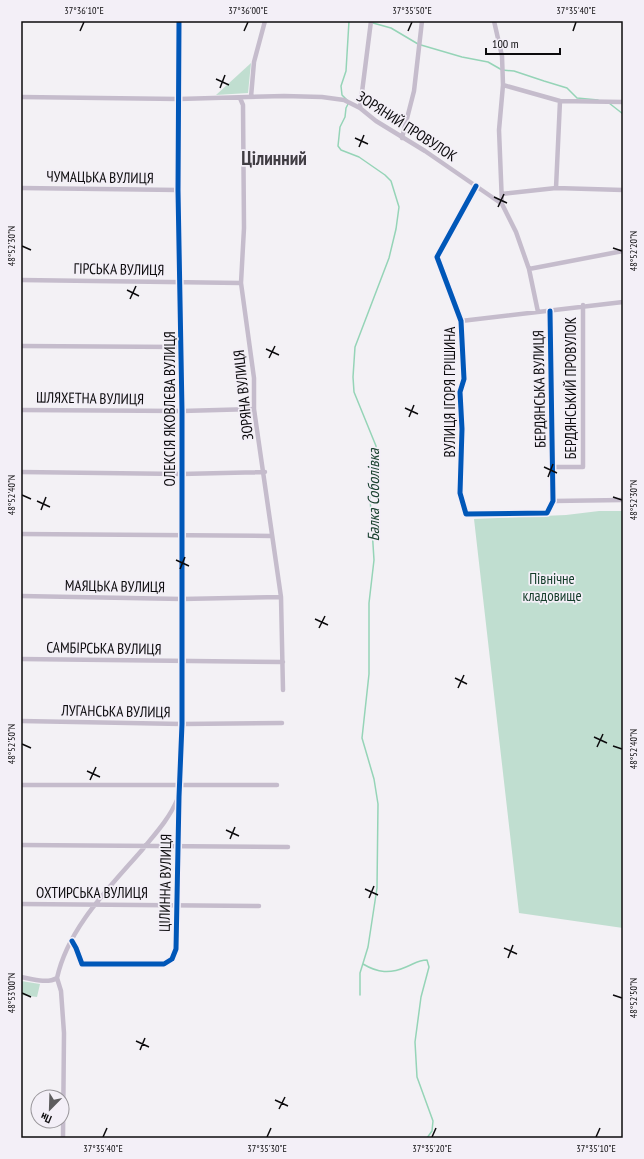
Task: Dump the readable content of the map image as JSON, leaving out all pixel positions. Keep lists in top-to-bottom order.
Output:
{
  "streets": {
    "street": [
      "ЗОРЯНИЙ ПРОВУЛОК",
      "ЧУМАЦЬКА ВУЛИЦЯ",
      "ГІРСЬКА ВУЛИЦЯ",
      "БЕРДЯНСЬКИЙ ПРОВУЛОК",
      "БЕРДЯНСЬКА ВУЛИЦЯ",
      "ВУЛИЦЯ ІГОРЯ ГРІШИНА",
      "ЗОРЯНА ВУЛИЦЯ",
      "ШЛЯХЕТНА ВУЛИЦЯ",
      "ОЛЕКСІЯ ЯКОВЛЄВА ВУЛИЦЯ",
      "МАЯЦЬКА ВУЛИЦЯ",
      "САМБІРСЬКА ВУЛИЦЯ",
      "ЛУГАНСЬКА ВУЛИЦЯ",
      "ЦІЛИННА ВУЛИЦЯ",
      "ОХТИРСЬКА ВУЛИЦЯ"
    ]
  },
  "crossings": [
    ["ЗОРЯНИЙ ПРОВУЛОК", "ВУЛИЦЯ ІГОРЯ ГРІШИНА"],
    ["ЗОРЯНИЙ ПРОВУЛОК", "ЗОРЯНА ВУЛИЦЯ"],
    ["ЗОРЯНИЙ ПРОВУЛОК", "ОЛЕКСІЯ ЯКОВЛЄВА ВУЛИЦЯ"],
    ["ЧУМАЦЬКА ВУЛИЦЯ", "ОЛЕКСІЯ ЯКОВЛЄВА ВУЛИЦЯ"],
    ["ГІРСЬКА ВУЛИЦЯ", "ЗОРЯНА ВУЛИЦЯ"],
    ["ГІРСЬКА ВУЛИЦЯ", "ОЛЕКСІЯ ЯКОВЛЄВА ВУЛИЦЯ"],
    ["БЕРДЯНСЬКИЙ ПРОВУЛОК", "БЕРДЯНСЬКА ВУЛИЦЯ"],
    ["БЕРДЯНСЬКА ВУЛИЦЯ", "ВУЛИЦЯ ІГОРЯ ГРІШИНА"],
    ["ЗОРЯНА ВУЛИЦЯ", "ШЛЯХЕТНА ВУЛИЦЯ"],
    ["ЗОРЯНА ВУЛИЦЯ", "МАЯЦЬКА ВУЛИЦЯ"],
    ["ЗОРЯНА ВУЛИЦЯ", "САМБІРСЬКА ВУЛИЦЯ"],
    ["ШЛЯХЕТНА ВУЛИЦЯ", "ОЛЕКСІЯ ЯКОВЛЄВА ВУЛИЦЯ"],
    ["ОЛЕКСІЯ ЯКОВЛЄВА ВУЛИЦЯ", "МАЯЦЬКА ВУЛИЦЯ"],
    ["ОЛЕКСІЯ ЯКОВЛЄВА ВУЛИЦЯ", "САМБІРСЬКА ВУЛИЦЯ"],
    ["ОЛЕКСІЯ ЯКОВЛЄВА ВУЛИЦЯ", "ЛУГАНСЬКА ВУЛИЦЯ"],
    ["ОЛЕКСІЯ ЯКОВЛЄВА ВУЛИЦЯ", "ЦІЛИННА ВУЛИЦЯ"],
    ["ЦІЛИННА ВУЛИЦЯ", "ОХТИРСЬКА ВУЛИЦЯ"]
  ],
  "districts": ["Цілинний"],
  "water": ["Балка Соболівка"],
  "parks": ["Північне кладовище"],
  "scale_bar": "100 m",
  "north": "bottom left",
  "coordinates": [
    "37°36'10\"E",
    "37°36'00\"E",
    "37°35'50\"E",
    "37°35'40\"E",
    "48°52'30\"N",
    "48°52'20\"N",
    "48°52'40\"N",
    "48°52'50\"N",
    "48°53'00\"N",
    "37°35'30\"E",
    "37°35'20\"E",
    "37°35'10\"E"
  ]
}
